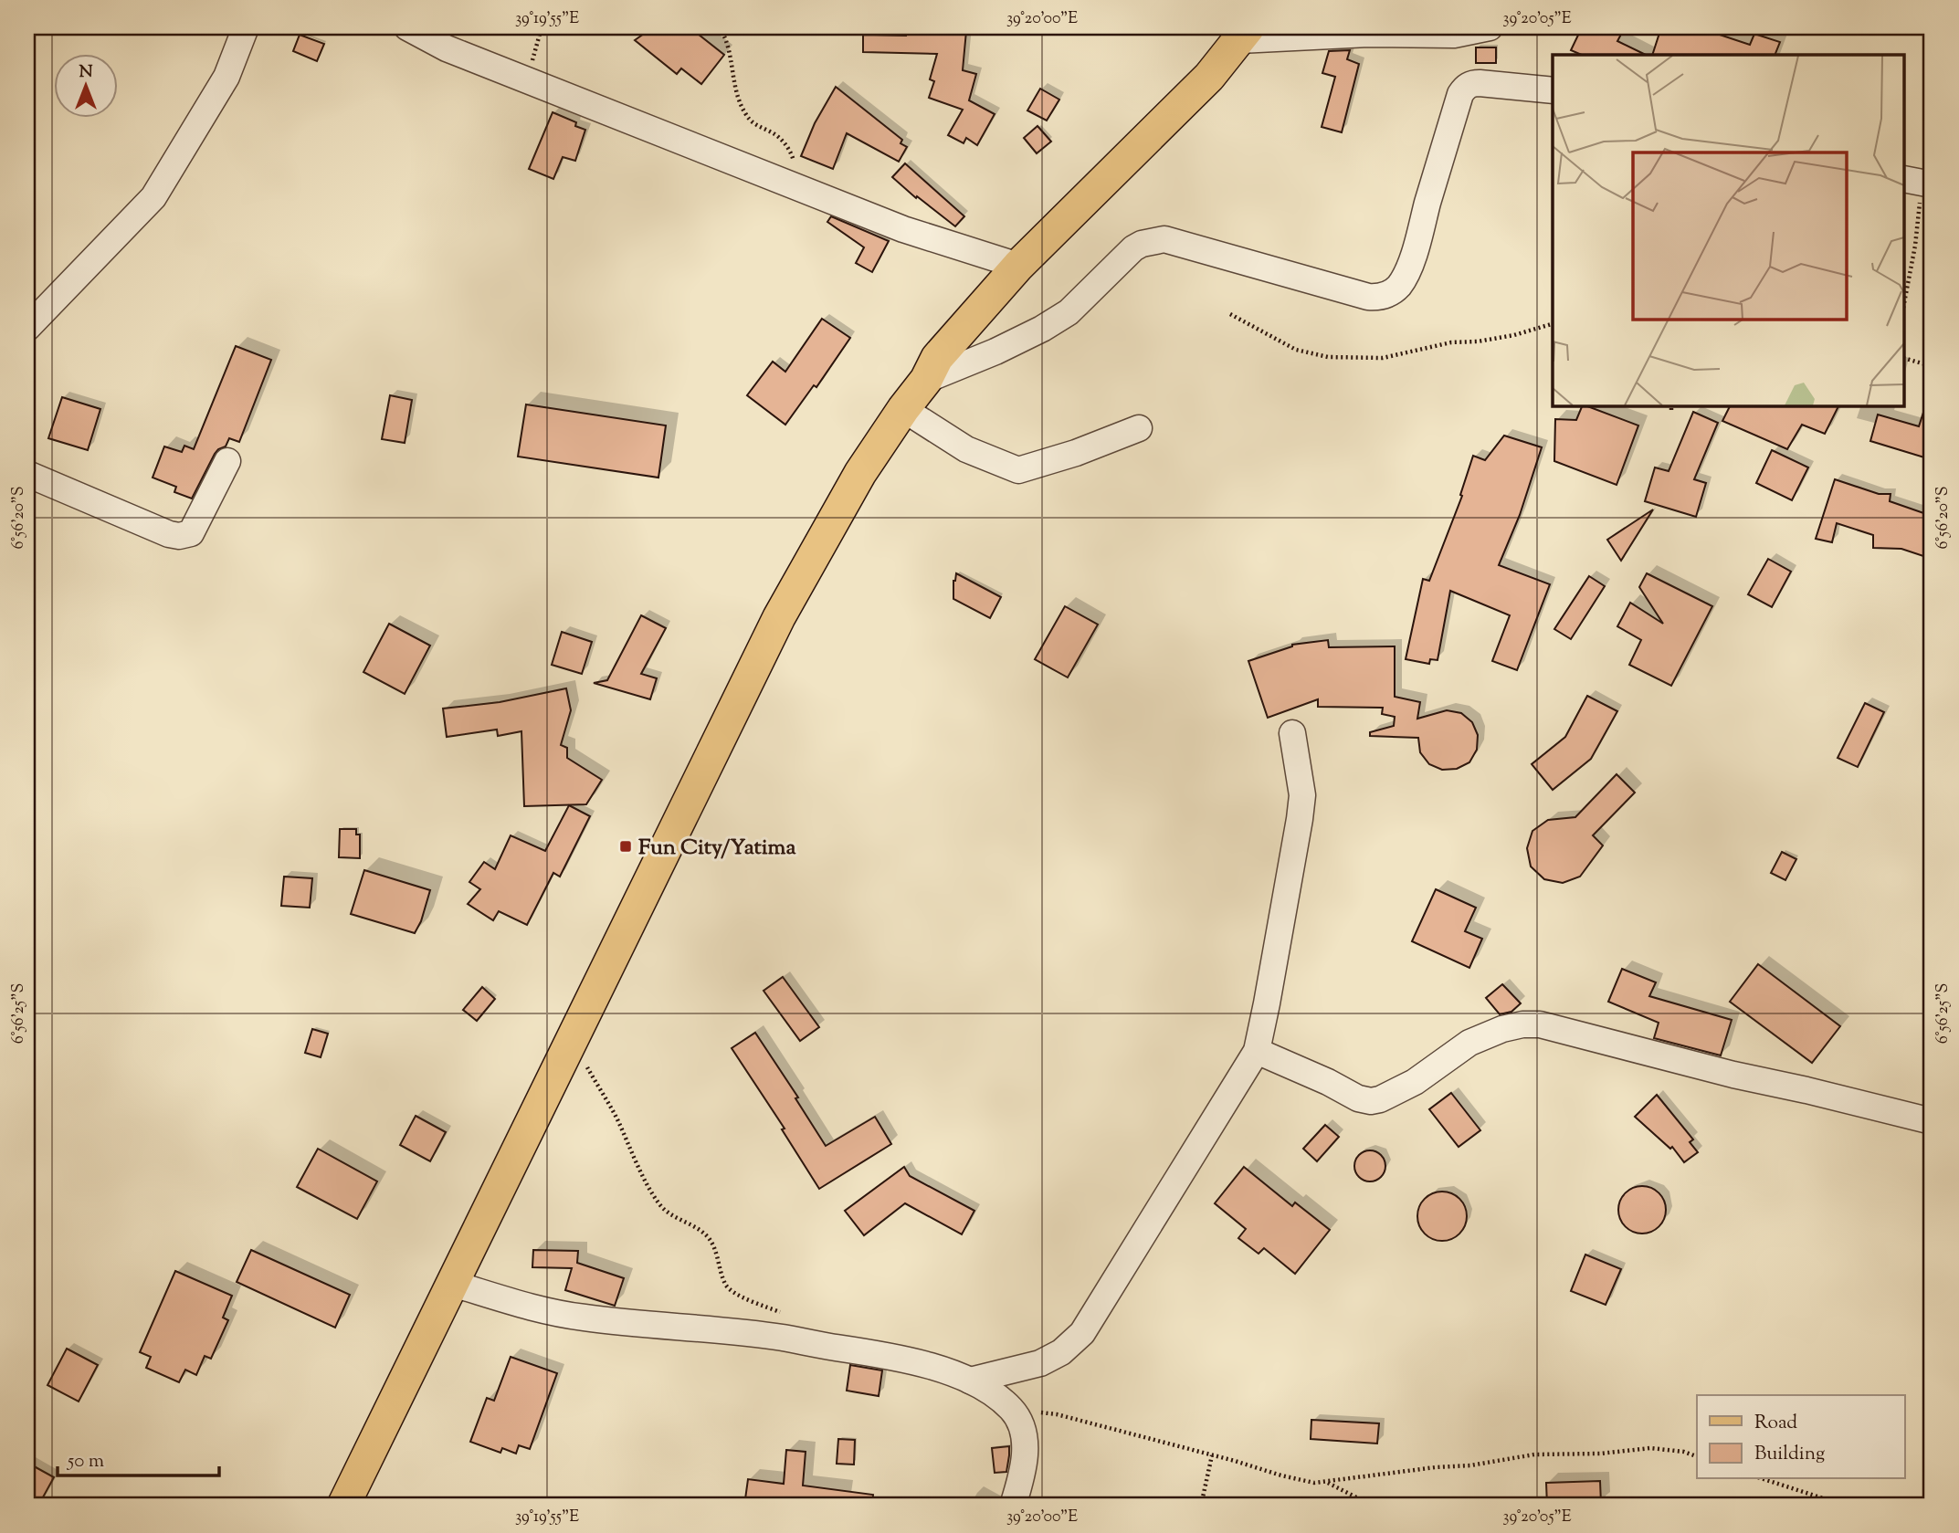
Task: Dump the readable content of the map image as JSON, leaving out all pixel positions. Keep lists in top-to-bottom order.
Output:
{
  "places": {
    "transit": ["Fun City/Yatima"]
  },
  "legend": ["Road", "Building"],
  "scale_bar": "50 m",
  "north": "top",
  "coordinates": [
    "39°19'55\"E",
    "39°20'00\"E",
    "39°20'05\"E",
    "6°56'20\"S",
    "6°56'25\"S"
  ]
}
